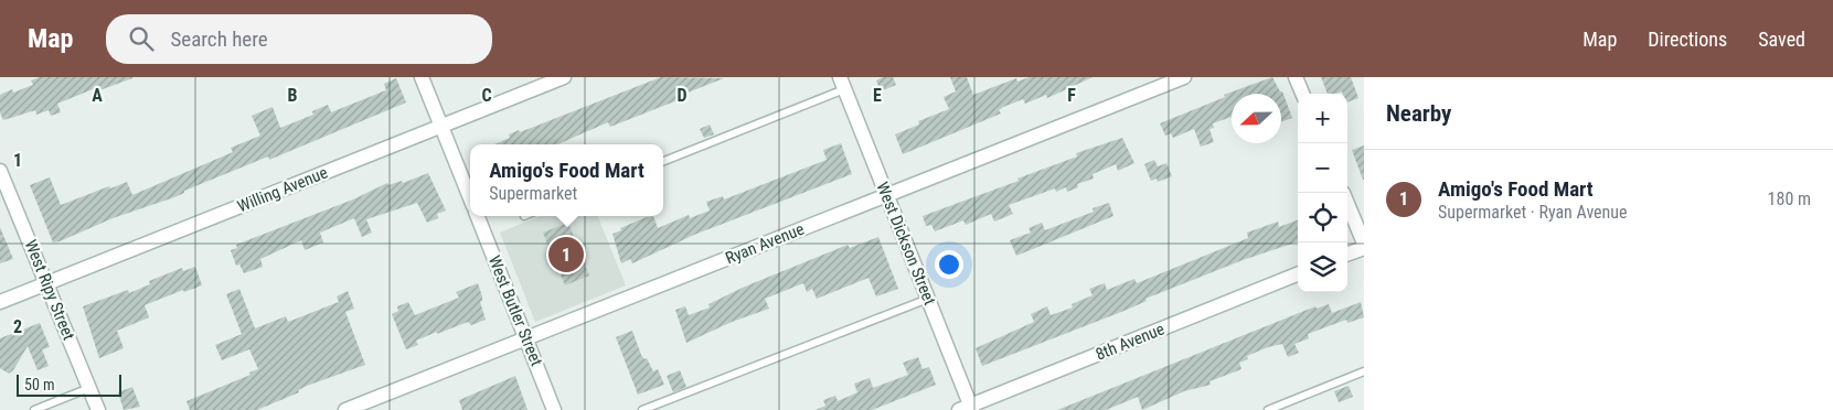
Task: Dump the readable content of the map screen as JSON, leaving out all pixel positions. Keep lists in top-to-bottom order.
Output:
{
  "streets": {
    "street": [
      "Willing Avenue",
      "Ryan Avenue",
      "West Dickson Street",
      "West Ripy Street",
      "West Butler Street",
      "8th Avenue"
    ]
  },
  "crossings": [
    ["Willing Avenue", "West Ripy Street"],
    ["Ryan Avenue", "West Dickson Street"],
    ["Ryan Avenue", "West Butler Street"],
    ["West Dickson Street", "8th Avenue"]
  ],
  "scale_bar": "50 m",
  "north": "left",
  "page": {
    "header": "Map",
    "search": "Search here",
    "nav": ["Map", "Directions", "Saved"],
    "heading": "Nearby",
    "map_buttons": ["+", "−"],
    "popup": ["Amigo's Food Mart", "Supermarket"],
    "list": [
      {
        "mark": "1",
        "name": "Amigo's Food Mart",
        "note": "Supermarket · Ryan Avenue",
        "value": "180 m"
      }
    ],
    "pins": "1",
    "scale": "50 m"
  },
  "grid": {
    "columns": [
      "A",
      "B",
      "C",
      "D",
      "E",
      "F"
    ],
    "rows": ["1", "2"]
  }
}
